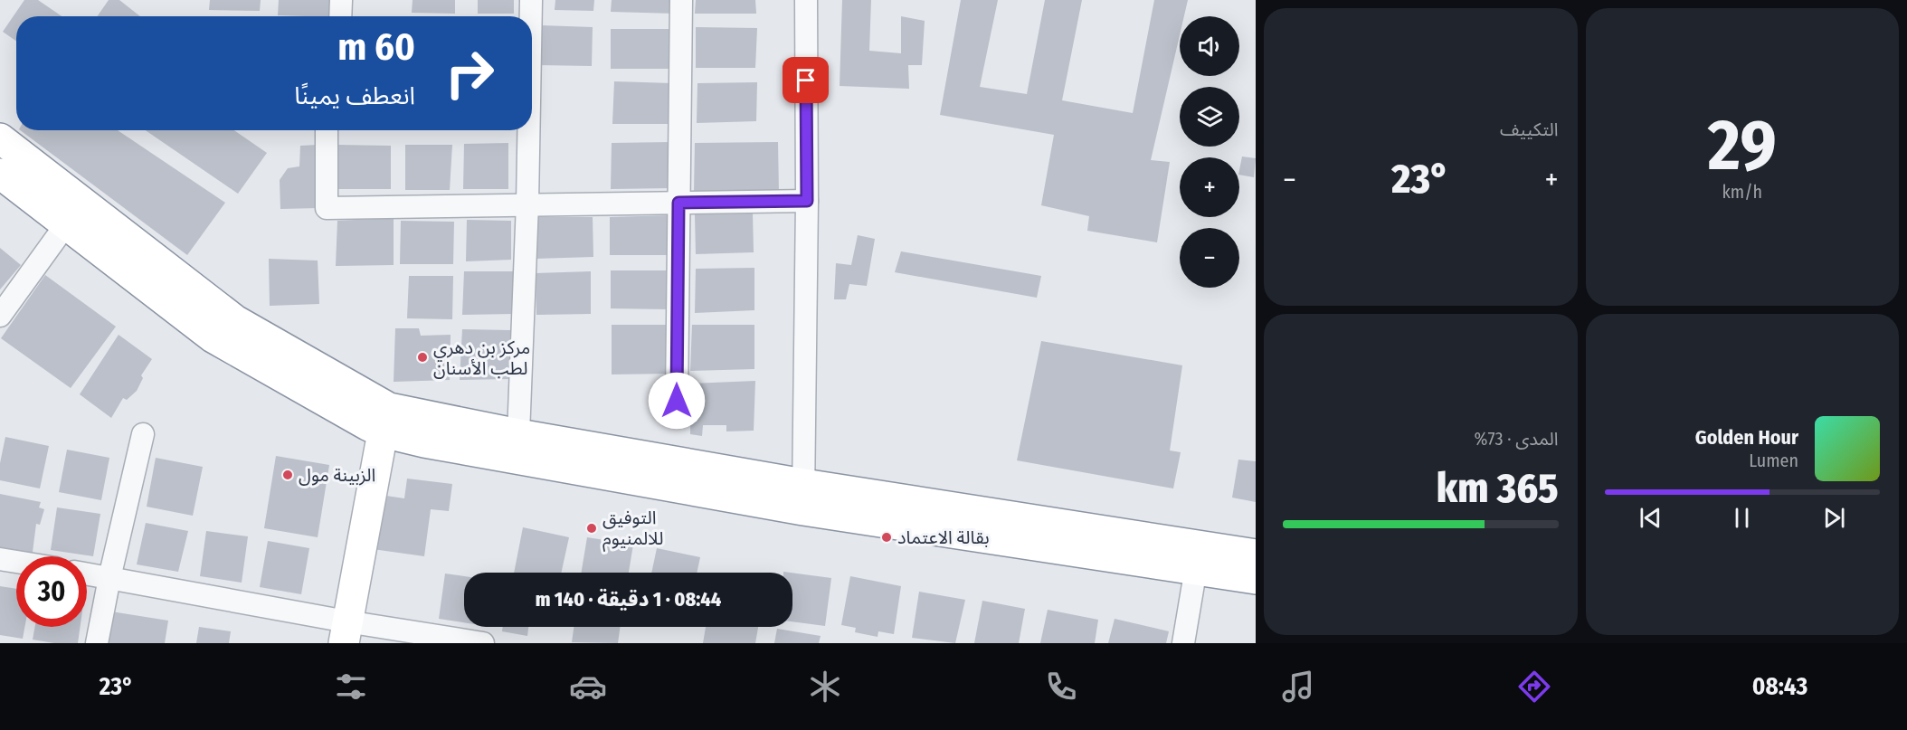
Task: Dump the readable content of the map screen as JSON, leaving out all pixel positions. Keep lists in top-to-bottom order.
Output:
{
  "places": [
    "مركز بن دهري لطب الأسنان",
    "الزبينة مول",
    "التوفيق للالمنيوم",
    "بقالة الاعتماد"
  ],
  "page": {
    "tile": [
      ["29", "km/h"],
      "التكييف",
      ["المدى · 73%", "365 km"]
    ],
    "map_buttons": ["+", "−"],
    "turn": ["60 m", "انعطف يمينًا"],
    "heat": ["−", "23°", "+"],
    "song": ["Golden Hour", "Lumen"],
    "limit": "30",
    "trip": "08:44 · 1 دقيقة · 140 m",
    "tabs": ["08:43", "23°"]
  }
}
